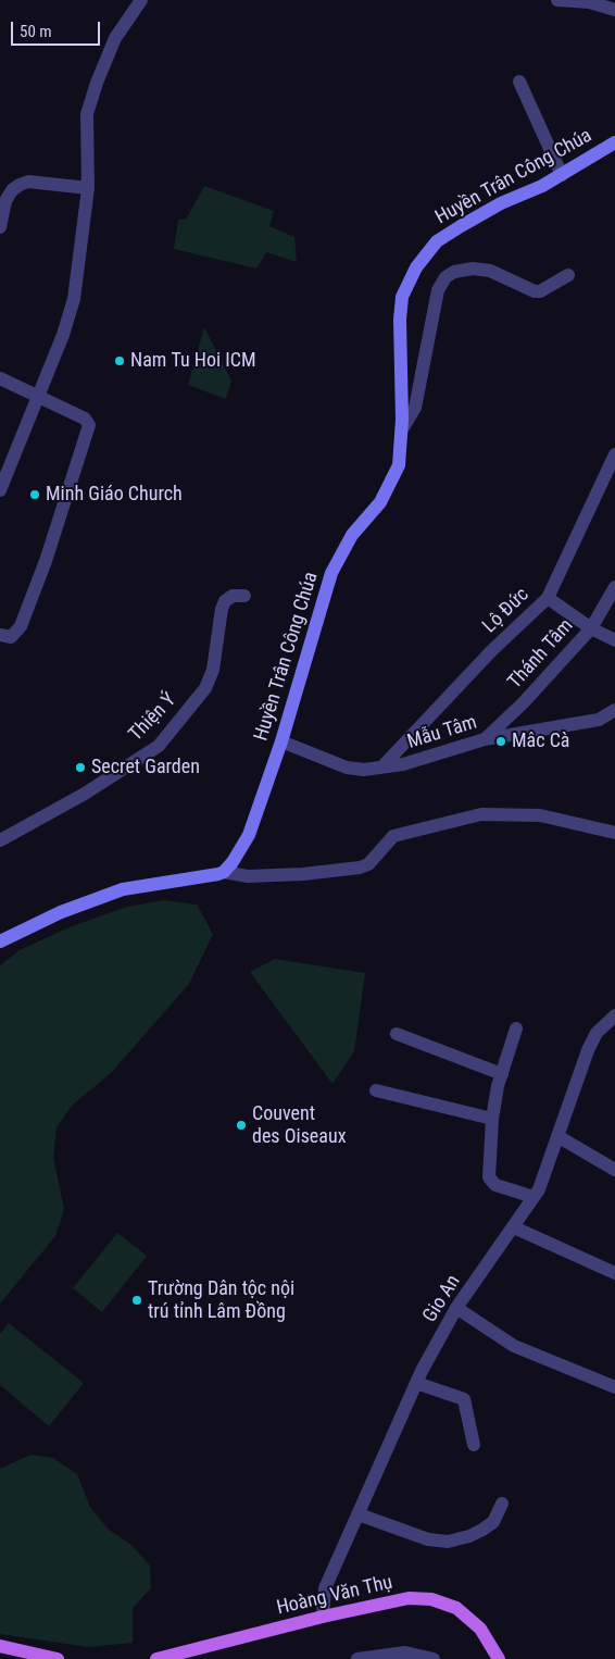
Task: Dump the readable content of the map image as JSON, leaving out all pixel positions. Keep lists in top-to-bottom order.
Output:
{
  "streets": {
    "main road": ["Hoàng Văn Thụ"],
    "street": [
      "Huyền Trân Công Chúa",
      "Lộ Đức",
      "Thánh Tâm",
      "Thiện Ý",
      "Mẫu Tâm",
      "Gio An"
    ]
  },
  "crossings": [
    ["Huyền Trân Công Chúa", "Mẫu Tâm"],
    ["Lộ Đức", "Mẫu Tâm"],
    ["Thánh Tâm", "Mẫu Tâm"],
    ["Gio An", "Hoàng Văn Thụ"]
  ],
  "places": [
    "Nam Tu Hoi ICM",
    "Minh Giáo Church",
    "Mâc Cà",
    "Secret Garden",
    "Couvent des Oiseaux",
    "Trường Dân tộc nội trú tỉnh Lâm Đồng"
  ],
  "scale_bar": "50 m"
}
